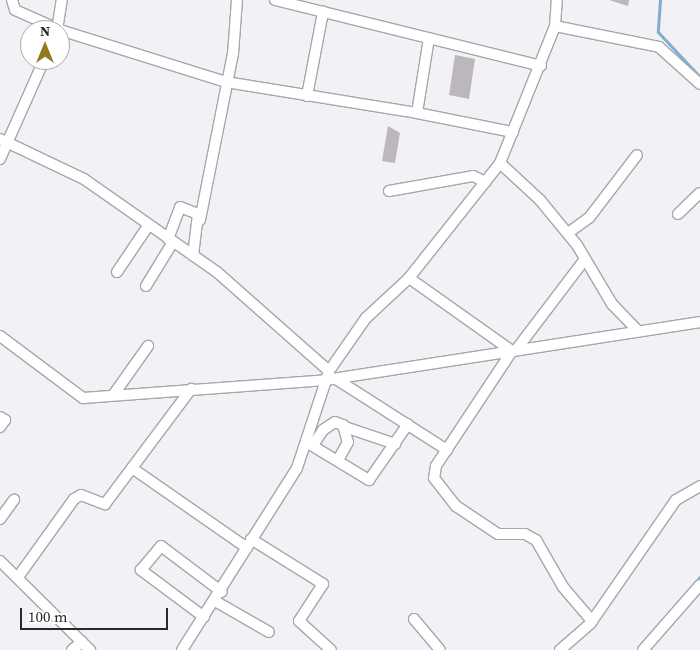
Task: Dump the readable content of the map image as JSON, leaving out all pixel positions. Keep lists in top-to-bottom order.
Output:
{
  "scale_bar": "100 m",
  "north": "top"
}
